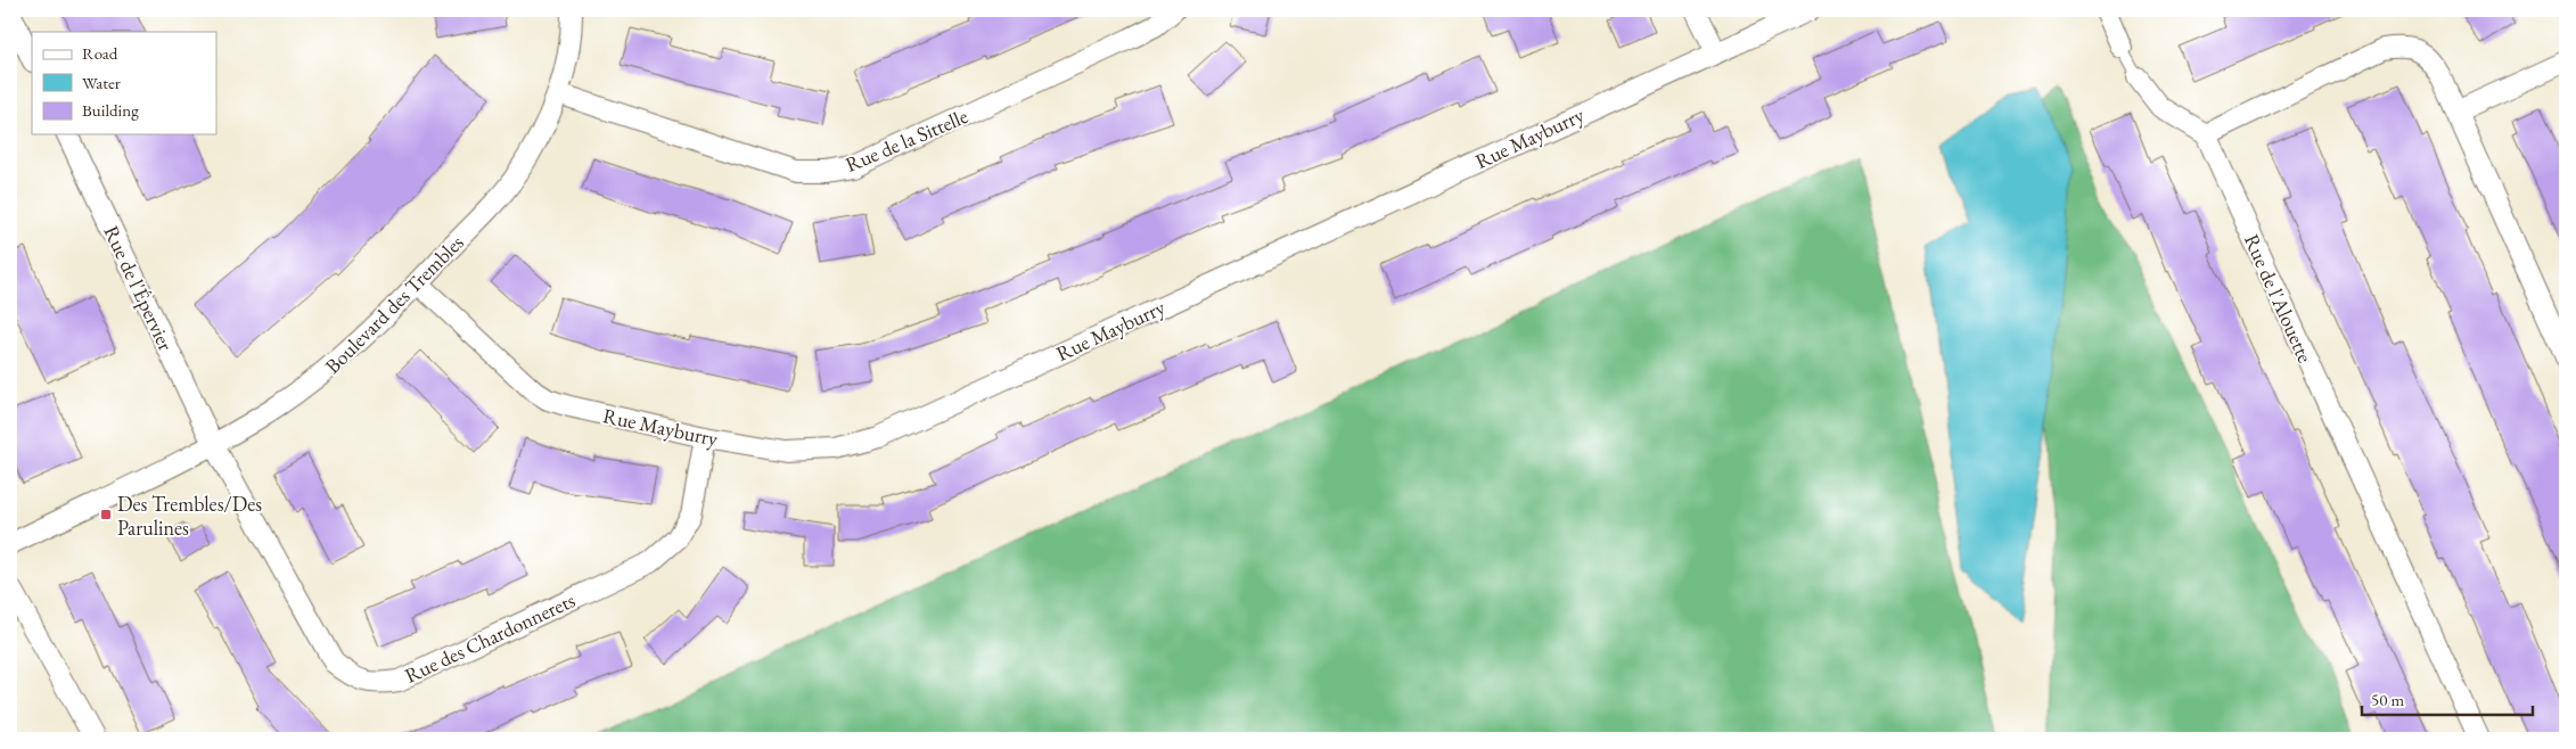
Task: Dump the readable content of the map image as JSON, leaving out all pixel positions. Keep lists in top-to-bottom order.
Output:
{
  "streets": {
    "street": [
      "Rue Mayburry",
      "Rue de la Sittelle",
      "Rue de l'Épervier",
      "Rue de l'Alouette",
      "Boulevard des Trembles",
      "Rue des Chardonnerets"
    ]
  },
  "crossings": [
    ["Rue Mayburry", "Boulevard des Trembles"],
    ["Rue Mayburry", "Rue des Chardonnerets"],
    ["Rue de la Sittelle", "Boulevard des Trembles"],
    ["Rue de l'Épervier", "Boulevard des Trembles"],
    ["Rue de l'Épervier", "Rue des Chardonnerets"],
    ["Boulevard des Trembles", "Rue des Chardonnerets"]
  ],
  "places": {
    "transit": ["Des Trembles/Des Parulines"]
  },
  "legend": ["Road", "Water", "Building"],
  "scale_bar": "50 m"
}
